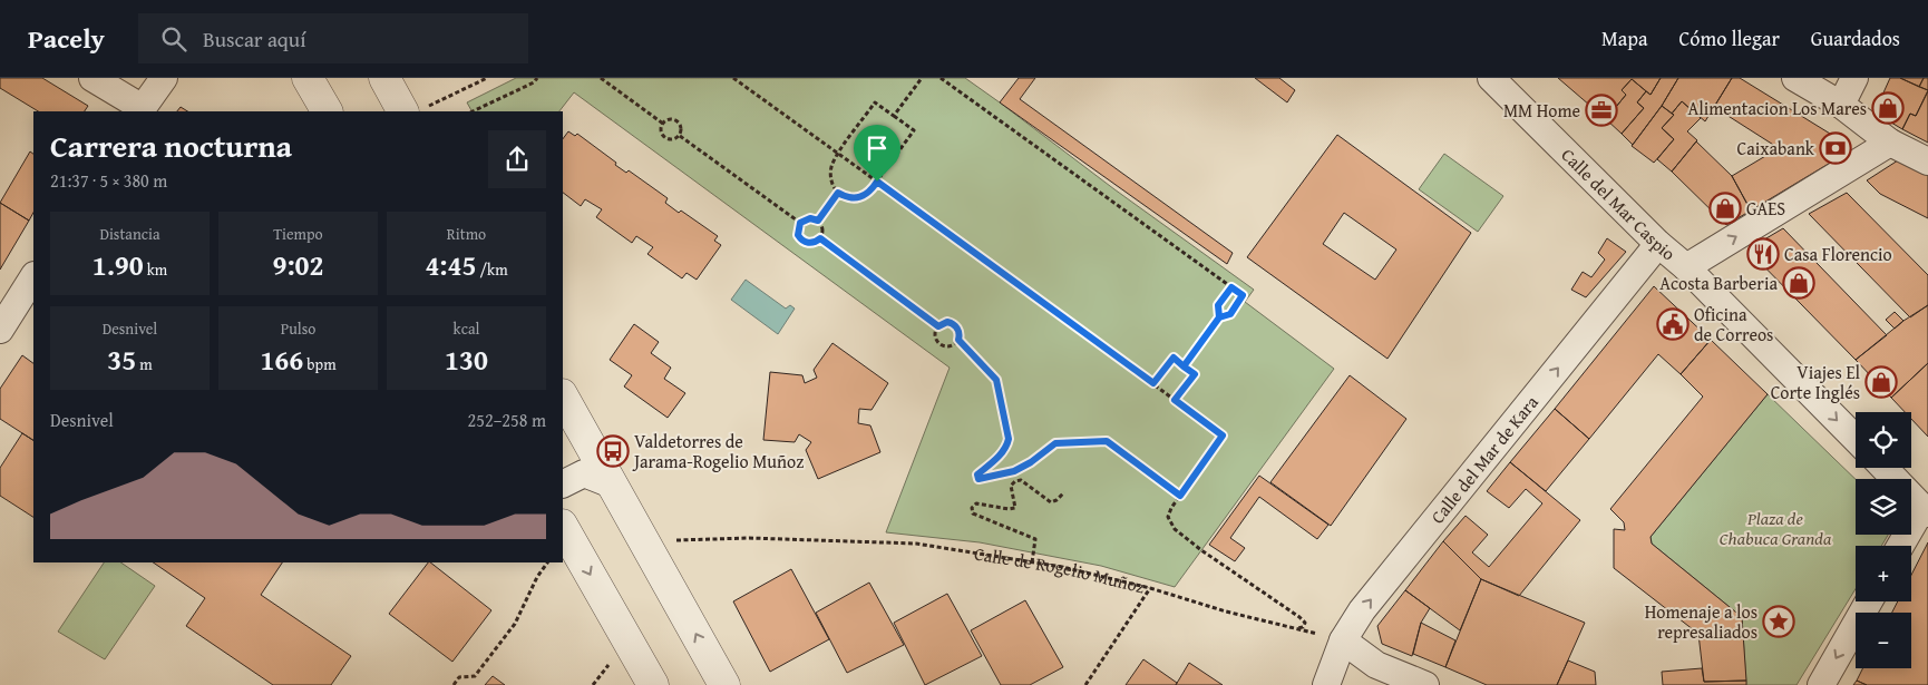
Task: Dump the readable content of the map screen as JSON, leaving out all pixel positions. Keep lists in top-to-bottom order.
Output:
{
  "streets": {
    "street": ["Calle del Mar Caspio", "Calle del Mar de Kara"],
    "path": ["Calle de Rogelio Muñoz"]
  },
  "crossings": [
    ["Calle del Mar Caspio", "Calle del Mar de Kara"],
    ["Calle del Mar de Kara", "Calle de Rogelio Muñoz"]
  ],
  "one_way": ["Calle del Mar de Kara"],
  "parks": ["Plaza de Chabuca Granda"],
  "places": {
    "shop": [
      "Alimentacion Los Mares",
      "GAES",
      "Acosta Barberia",
      "Viajes El Corte Inglés"
    ],
    "office": ["MM Home"],
    "bank": ["Caixabank"],
    "restaurant": ["Casa Florencio"],
    "public building": ["Oficina de Correos"],
    "bus stop": ["Valdetorres de Jarama-Rogelio Muñoz"],
    "place": ["Homenaje a los represaliados"]
  },
  "page": {
    "header": "Pacely",
    "search": "Buscar aquí",
    "nav": ["Mapa", "Cómo llegar", "Guardados"],
    "heading": ["Carrera nocturna", "21:37 · 5 × 380 m"],
    "stats": [
      ["Distancia", "1.90 km"],
      ["Tiempo", "9:02"],
      ["Ritmo", "4:45 /km"],
      ["Desnivel", "35 m"],
      ["Pulso", "166 bpm"],
      ["kcal", "130"]
    ],
    "chart": ["Desnivel", "252–258 m"],
    "map_buttons": ["+", "−"]
  }
}
